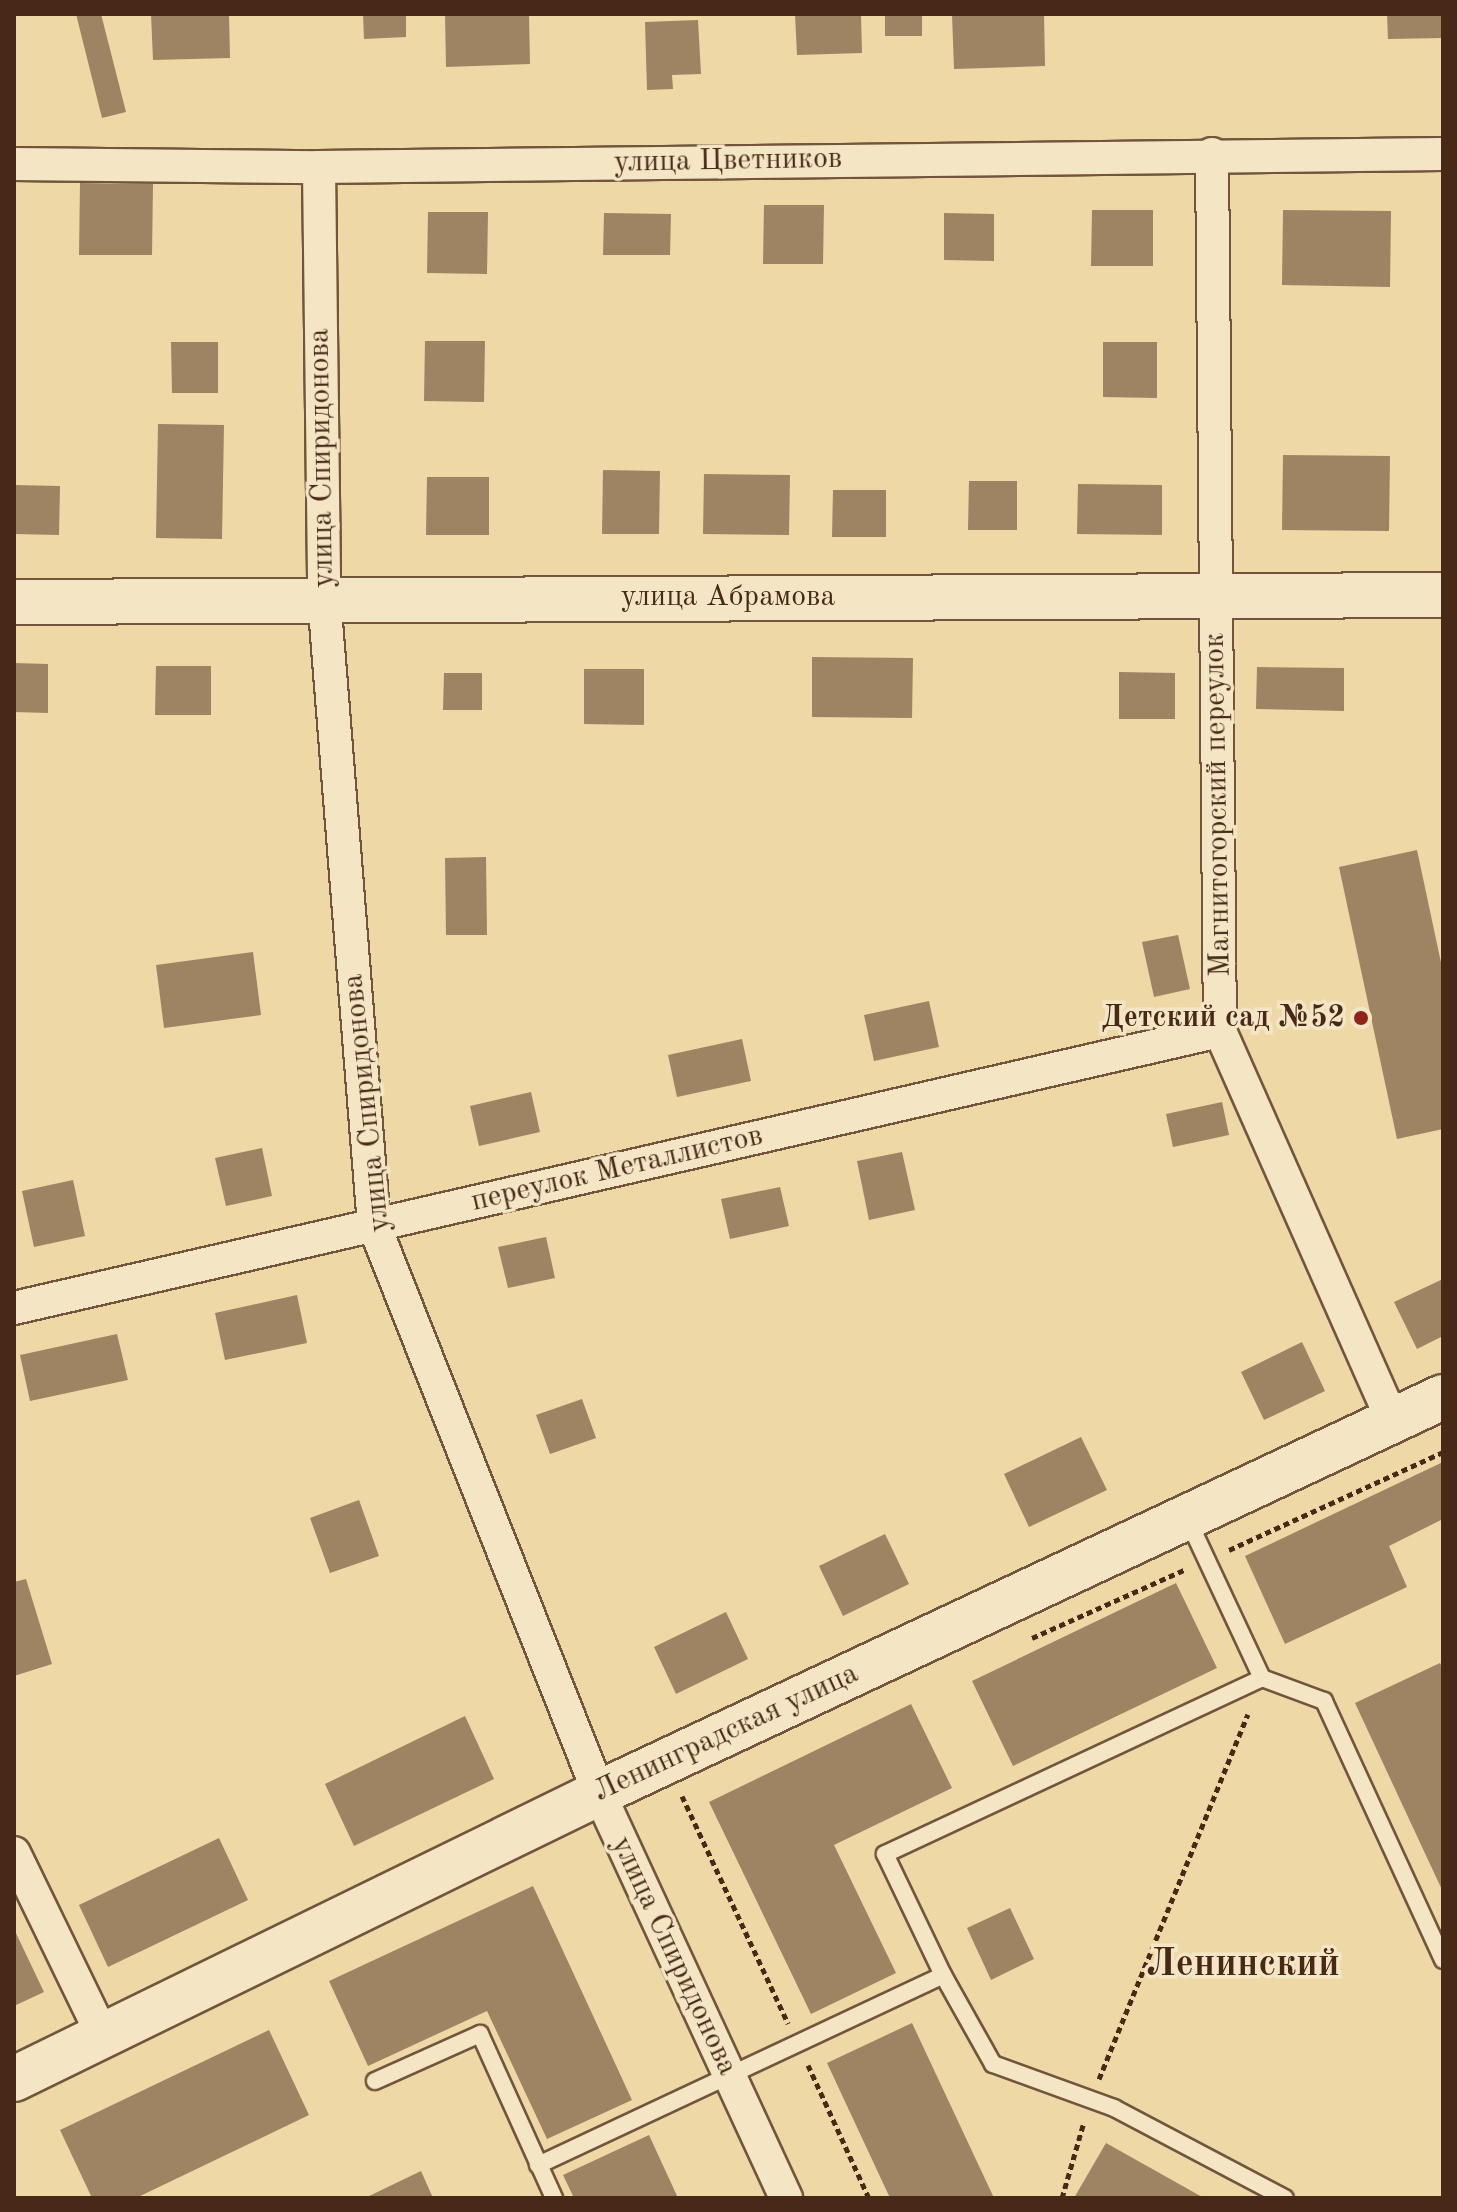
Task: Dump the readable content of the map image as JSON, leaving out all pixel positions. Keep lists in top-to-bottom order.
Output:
{
  "streets": {
    "street": [
      "улица Цветников",
      "улица Спиридонова",
      "улица Абрамова",
      "Магнитогорский переулок",
      "переулок Металлистов",
      "Ленинградская улица"
    ]
  },
  "crossings": [
    ["улица Цветников", "улица Спиридонова"],
    ["улица Цветников", "Магнитогорский переулок"],
    ["улица Спиридонова", "улица Абрамова"],
    ["улица Спиридонова", "переулок Металлистов"],
    ["улица Спиридонова", "Ленинградская улица"],
    ["улица Абрамова", "Магнитогорский переулок"],
    ["Магнитогорский переулок", "переулок Металлистов"],
    ["Магнитогорский переулок", "Ленинградская улица"]
  ],
  "districts": ["Ленинский"],
  "places": ["Детский сад №52"]
}
